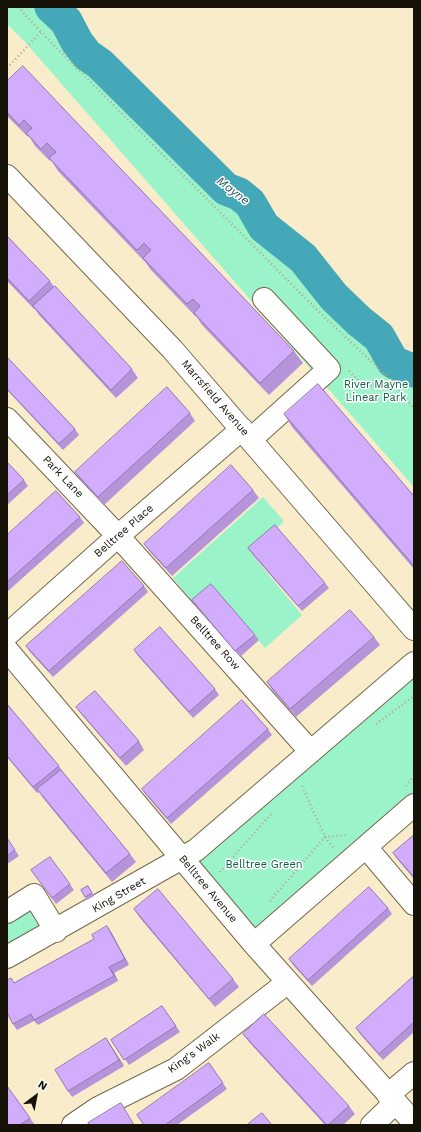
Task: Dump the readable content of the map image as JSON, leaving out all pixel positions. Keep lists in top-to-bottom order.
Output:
{
  "streets": {
    "street": [
      "Marrsfield Avenue",
      "Park Lane",
      "Belltree Place",
      "Belltree Row",
      "Belltree Avenue",
      "King Street",
      "King's Walk"
    ]
  },
  "crossings": [
    ["Marrsfield Avenue", "Belltree Place"],
    ["Park Lane", "Belltree Place"],
    ["Park Lane", "Belltree Row"],
    ["Belltree Place", "Belltree Row"],
    ["Belltree Place", "Belltree Avenue"],
    ["Belltree Avenue", "King Street"],
    ["Belltree Avenue", "King's Walk"]
  ],
  "water": ["Mayne"],
  "parks": ["River Mayne Linear Park", "Belltree Green"],
  "north": "top right"
}
